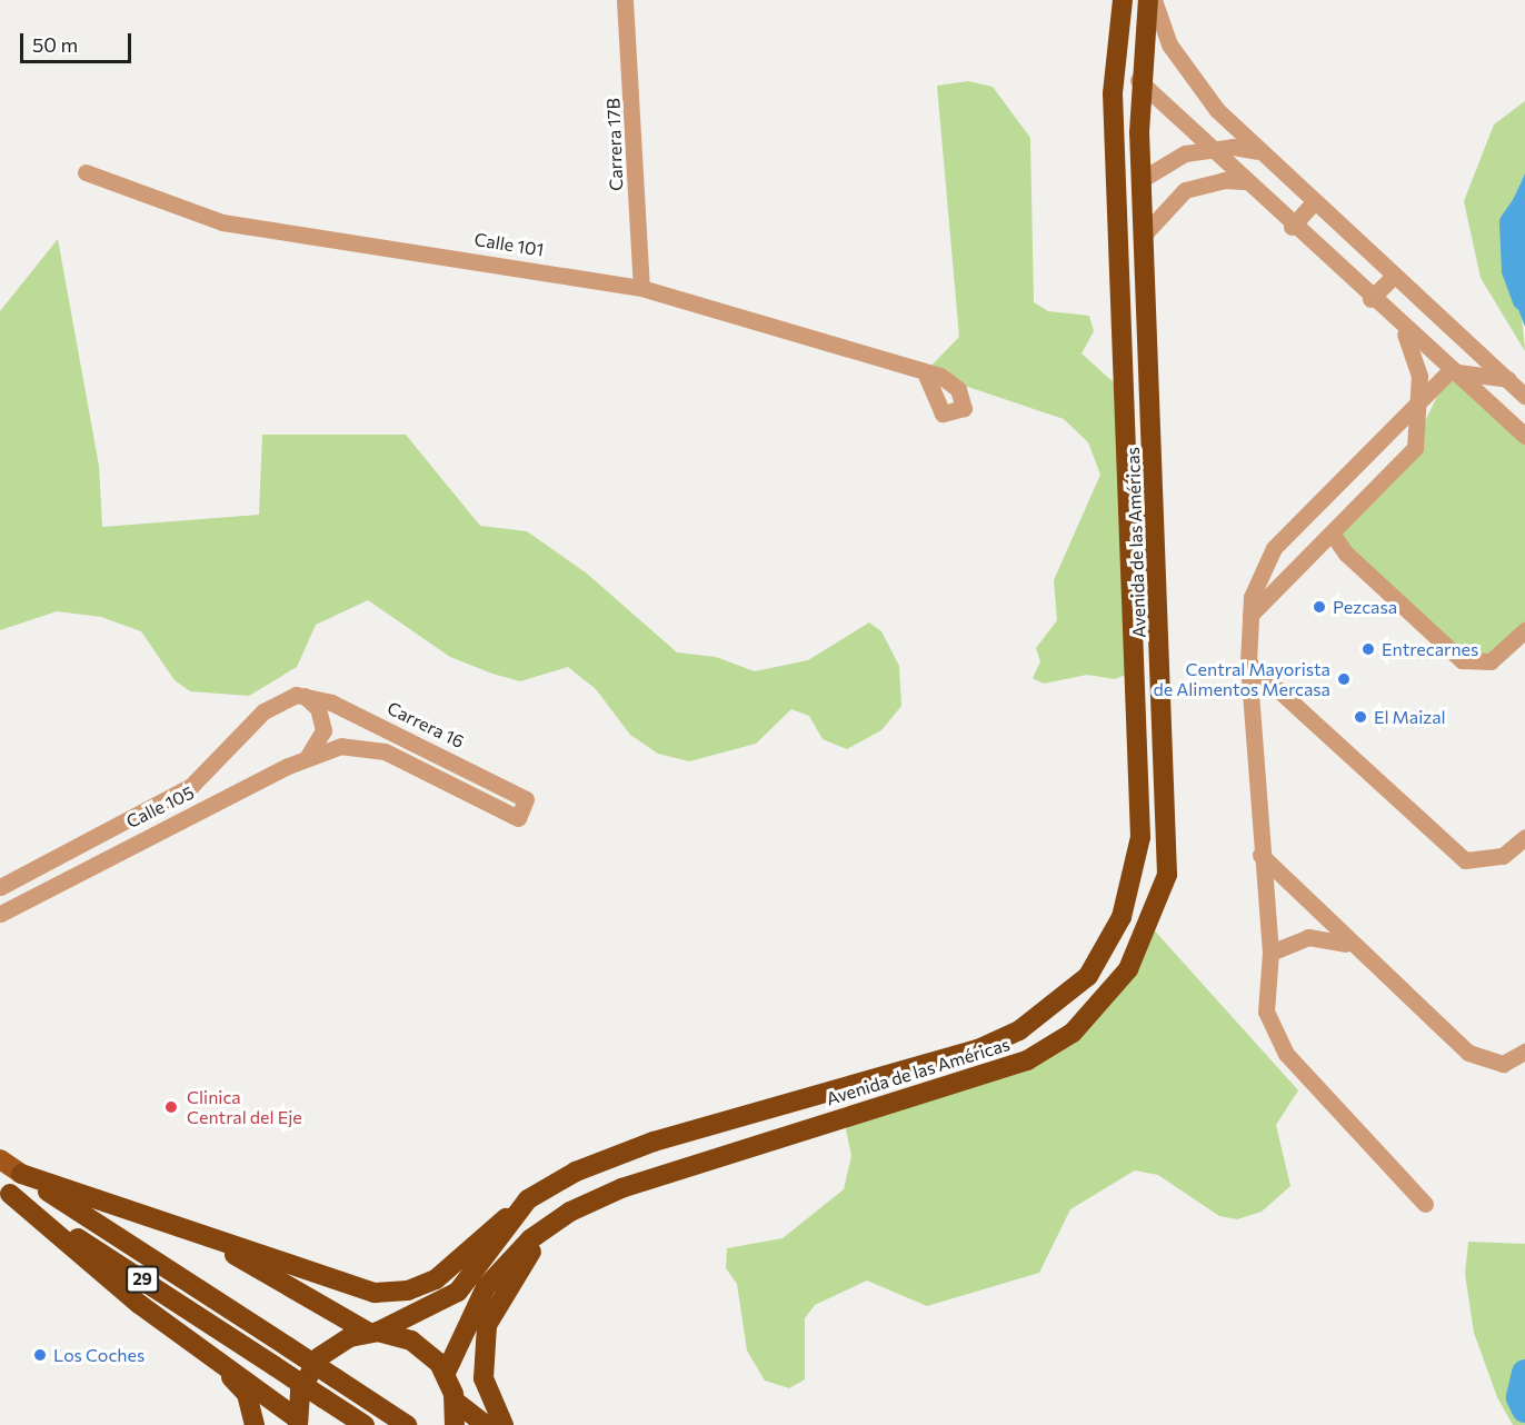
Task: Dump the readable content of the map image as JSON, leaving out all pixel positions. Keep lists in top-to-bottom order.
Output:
{
  "streets": {
    "highway": ["Avenida de las Américas", "29"],
    "street": [
      "Carrera 17B",
      "Calle 101",
      "Carrera 16",
      "Calle 105"
    ]
  },
  "crossings": [
    ["Carrera 17B", "Calle 101"],
    ["Carrera 16", "Calle 105"]
  ],
  "places": [
    "Pezcasa",
    "Entrecarnes",
    "Central Mayorista de Alimentos Mercasa",
    "El Maizal",
    "Clinica Central del Eje",
    "Los Coches"
  ],
  "scale_bar": "50 m"
}
